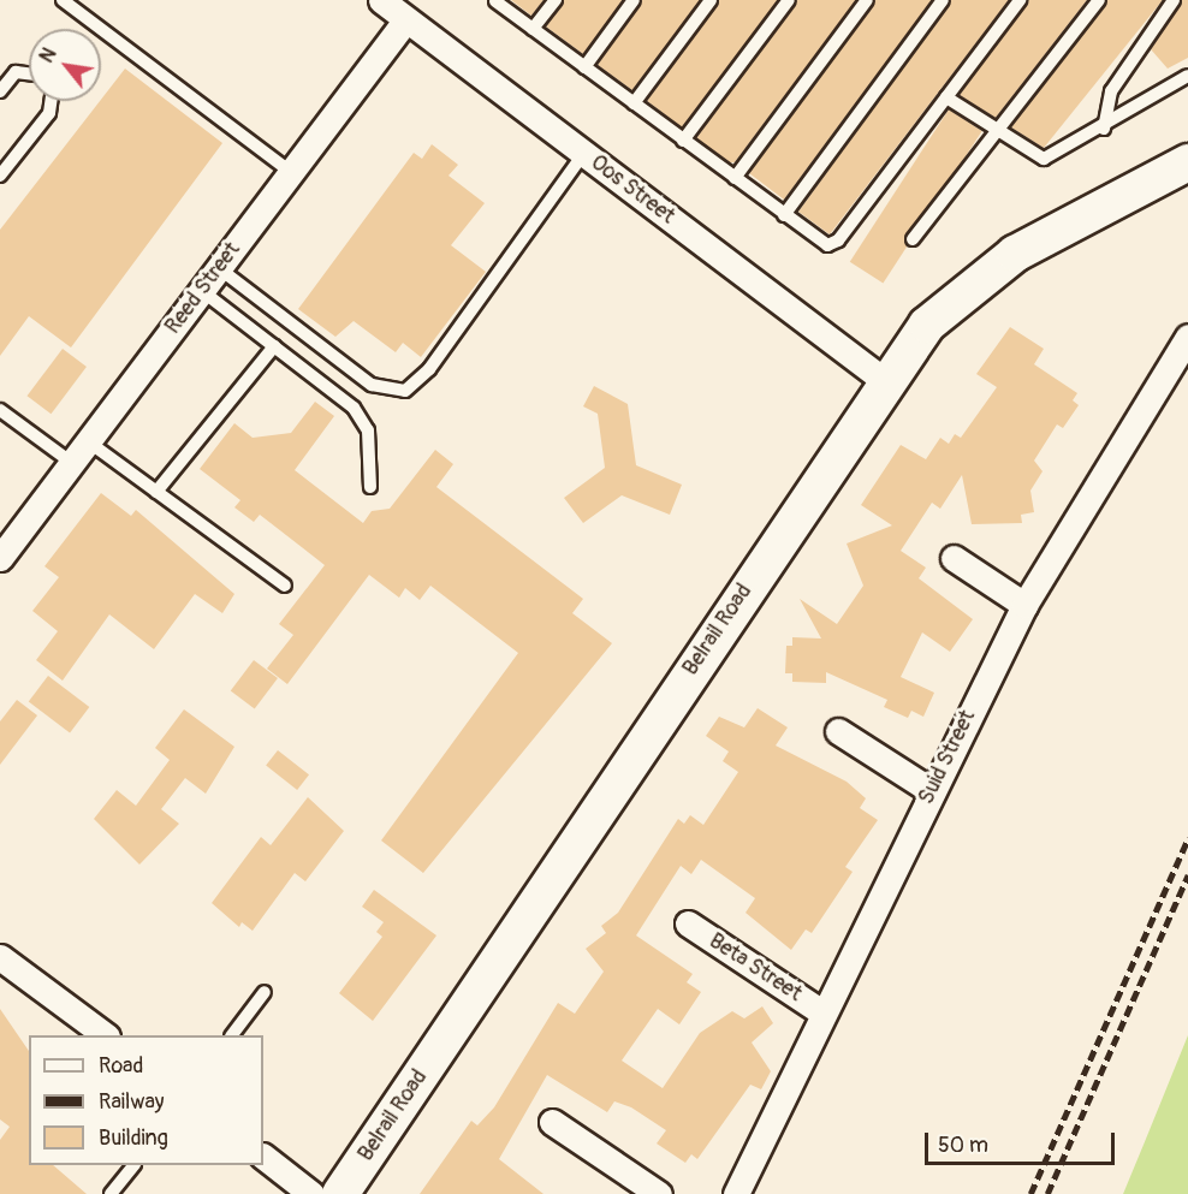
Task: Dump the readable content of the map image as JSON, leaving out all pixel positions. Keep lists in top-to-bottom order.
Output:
{
  "streets": {
    "street": [
      "Oos Street",
      "Reed Street",
      "Belrail Road",
      "Suid Street",
      "Beta Street"
    ]
  },
  "crossings": [
    ["Oos Street", "Reed Street"],
    ["Oos Street", "Belrail Road"],
    ["Suid Street", "Beta Street"]
  ],
  "legend": ["Road", "Railway", "Building"],
  "scale_bar": "50 m",
  "north": "top left"
}
